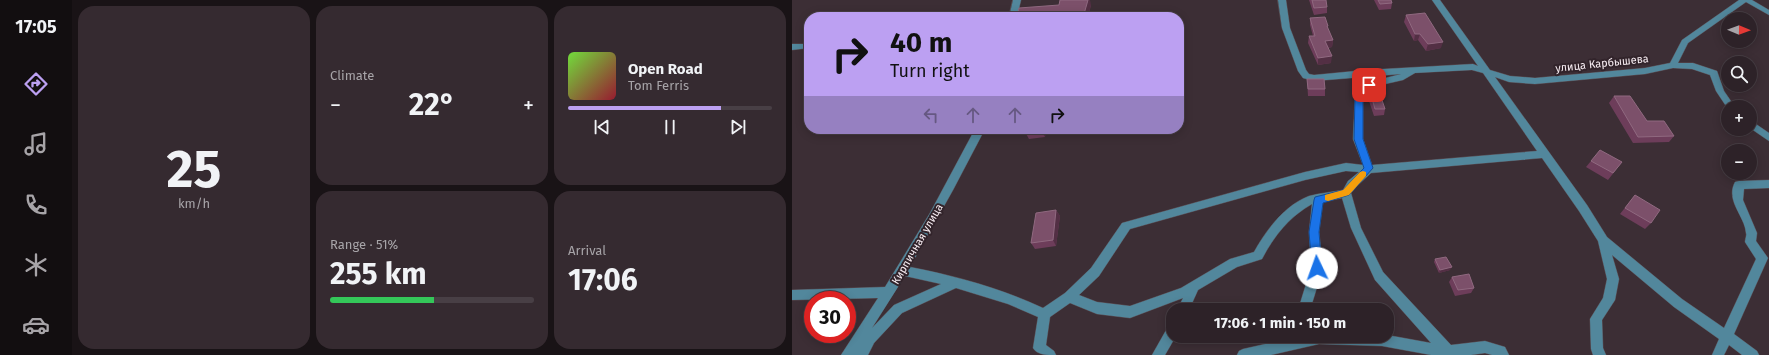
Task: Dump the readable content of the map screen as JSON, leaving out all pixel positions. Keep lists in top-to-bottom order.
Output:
{
  "streets": {
    "street": ["улица Карбышева", "Кирпичная улица"]
  },
  "north": "right",
  "page": {
    "tabs": "17:05",
    "tile": [
      ["25", "km/h"],
      "Climate",
      ["Range · 51%", "255 km"],
      ["Arrival", "17:06"]
    ],
    "map_buttons": ["+", "−"],
    "turn": ["40 m", "Turn right"],
    "song": ["Open Road", "Tom Ferris"],
    "heat": ["−", "22°", "+"],
    "limit": "30",
    "trip": "17:06 · 1 min · 150 m"
  }
}
